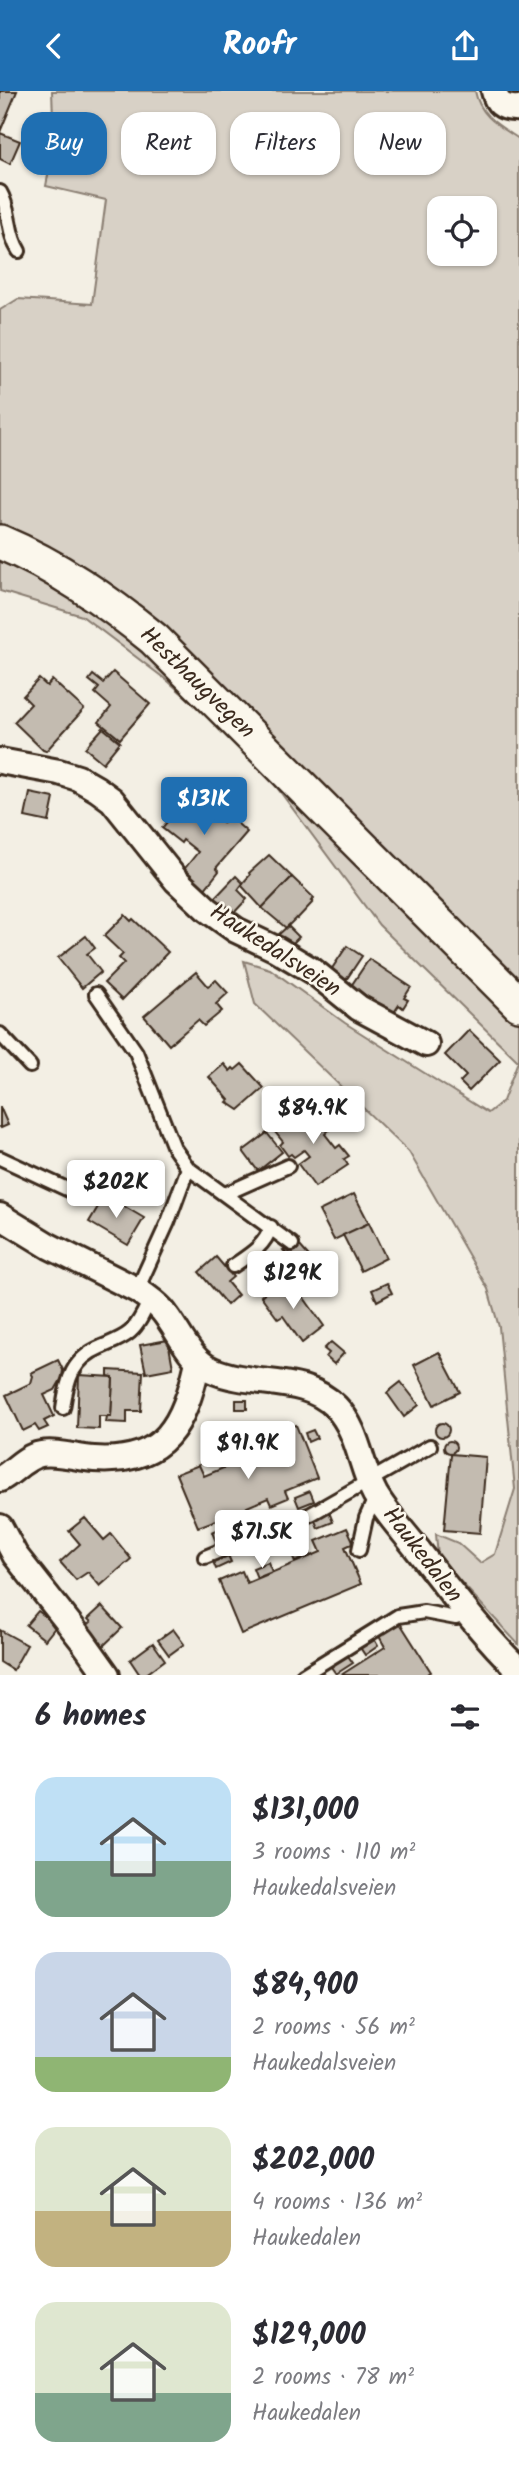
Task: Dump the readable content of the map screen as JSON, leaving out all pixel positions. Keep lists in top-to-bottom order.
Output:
{
  "streets": {
    "main road": ["Hesthaugvegen"],
    "street": ["Haukedalsveien", "Haukedalen"]
  },
  "page": {
    "header": "Roofr",
    "chip": [
      "Buy",
      "Rent",
      "Filters",
      "New"
    ],
    "price": [
      "$131K",
      "$84.9K",
      "$202K",
      "$129K",
      "$91.9K",
      "$71.5K"
    ],
    "heading": "6 homes",
    "list": [
      {
        "name": "$131,000",
        "note": "3 rooms · 110 m² · Haukedalsveien"
      },
      {
        "name": "$84,900",
        "note": "2 rooms · 56 m² · Haukedalsveien"
      },
      {
        "name": "$202,000",
        "note": "4 rooms · 136 m² · Haukedalen"
      },
      {
        "name": "$129,000",
        "note": "2 rooms · 78 m² · Haukedalen"
      }
    ]
  }
}
